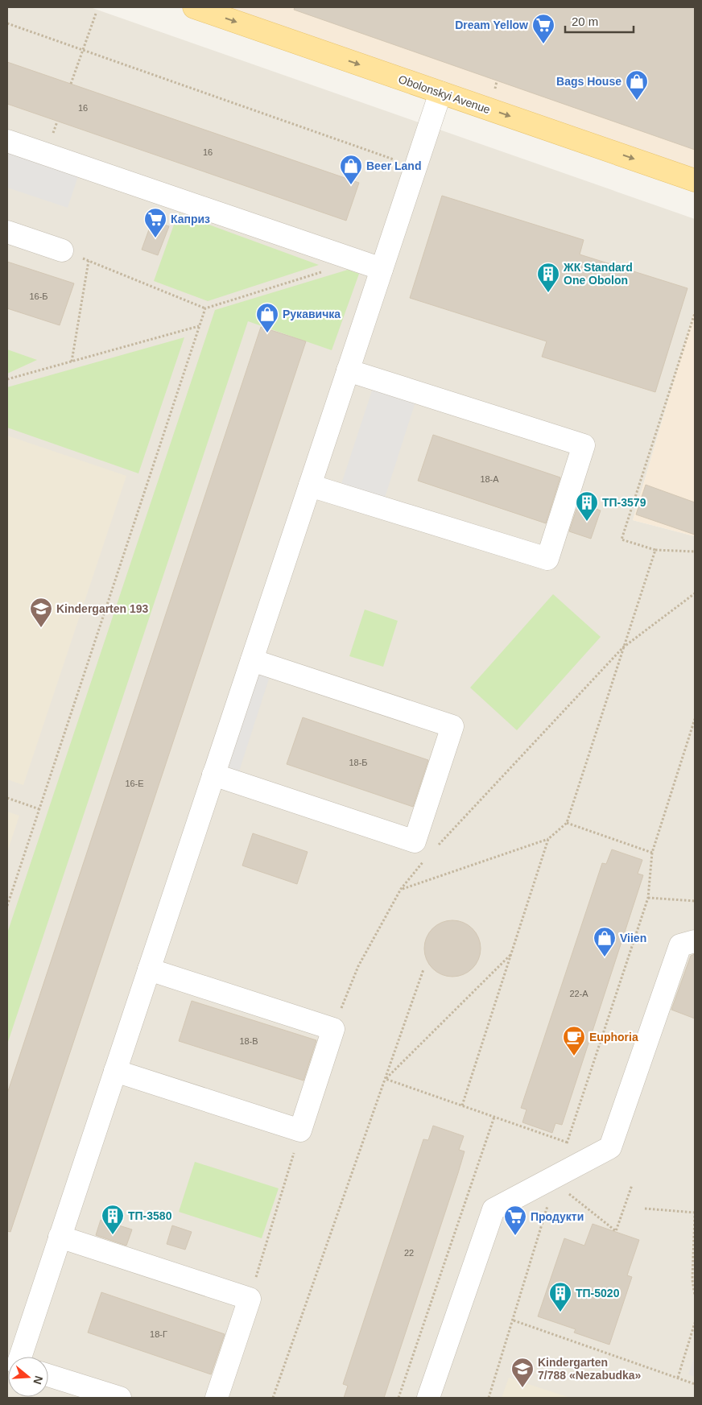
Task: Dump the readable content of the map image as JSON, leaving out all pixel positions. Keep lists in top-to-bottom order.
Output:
{
  "streets": {
    "main road": ["Obolonskyi Avenue"]
  },
  "one_way": ["Obolonskyi Avenue"],
  "places": {
    "supermarket": ["Dream Yellow", "Каприз", "Продукти"],
    "shop": [
      "Bags House",
      "Beer Land",
      "Рукавичка",
      "Viien"
    ],
    "building": [
      "ЖК Standard One Obolon",
      "ТП-3579",
      "ТП-3580",
      "ТП-5020"
    ],
    "school or university": ["Kindergarten 193", "Kindergarten 7/788 «Nezabudka»"],
    "cafe": ["Euphoria"]
  },
  "house_numbers": [
    "16",
    "16",
    "16-Б",
    "18-А",
    "18-Б",
    "16-Е",
    "22-А",
    "18-В",
    "22",
    "18-Г"
  ],
  "scale_bar": "20 m",
  "north": "right"
}
